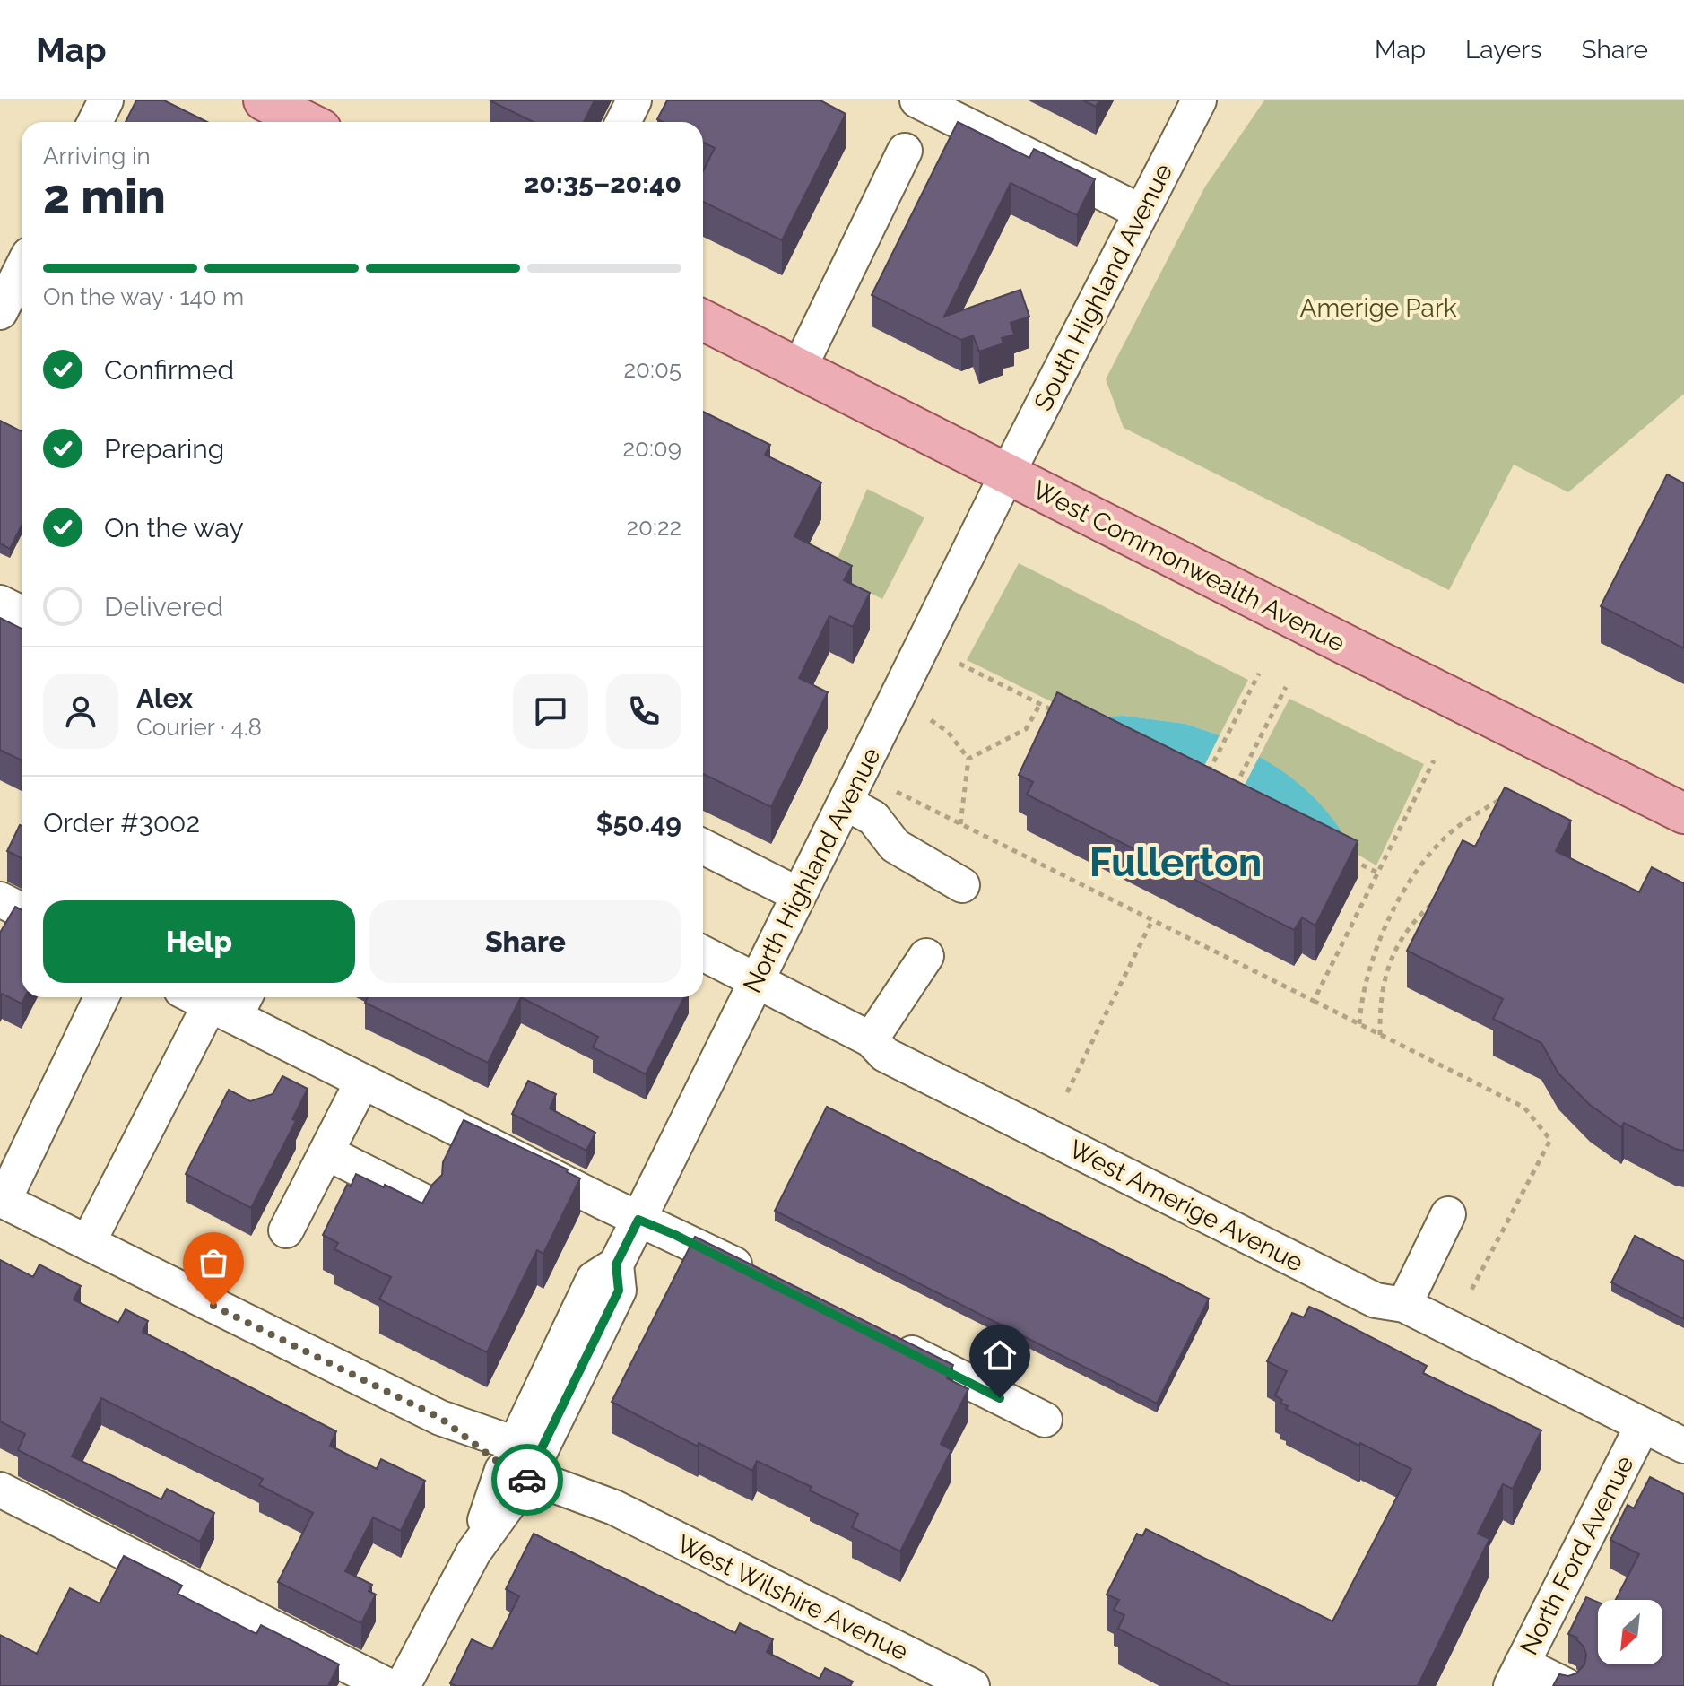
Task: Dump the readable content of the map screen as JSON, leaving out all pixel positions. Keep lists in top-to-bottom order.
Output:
{
  "streets": {
    "main road": ["West Commonwealth Avenue"],
    "street": [
      "South Highland Avenue",
      "North Highland Avenue",
      "West Amerige Avenue",
      "North Ford Avenue",
      "West Wilshire Avenue"
    ]
  },
  "crossings": [
    ["South Highland Avenue", "West Commonwealth Avenue"],
    ["South Highland Avenue", "North Highland Avenue"],
    ["West Commonwealth Avenue", "North Highland Avenue"],
    ["North Highland Avenue", "West Amerige Avenue"],
    ["North Highland Avenue", "West Wilshire Avenue"],
    ["West Amerige Avenue", "North Ford Avenue"]
  ],
  "districts": ["Fullerton"],
  "parks": ["Amerige Park"],
  "north": "bottom left",
  "page": {
    "header": "Map",
    "nav": ["Map", "Layers", "Share"],
    "heading": ["2 min", "Arriving in", "20:35–20:40"],
    "panel": [
      "Alex",
      "Courier · 4.8",
      "Order #3002",
      "$50.49"
    ],
    "bar": "On the way · 140 m",
    "list": [
      ["Confirmed", "20:05"],
      ["Preparing", "20:09"],
      ["On the way", "20:22"],
      "Delivered"
    ],
    "buttons": ["Help", "Share"]
  }
}
